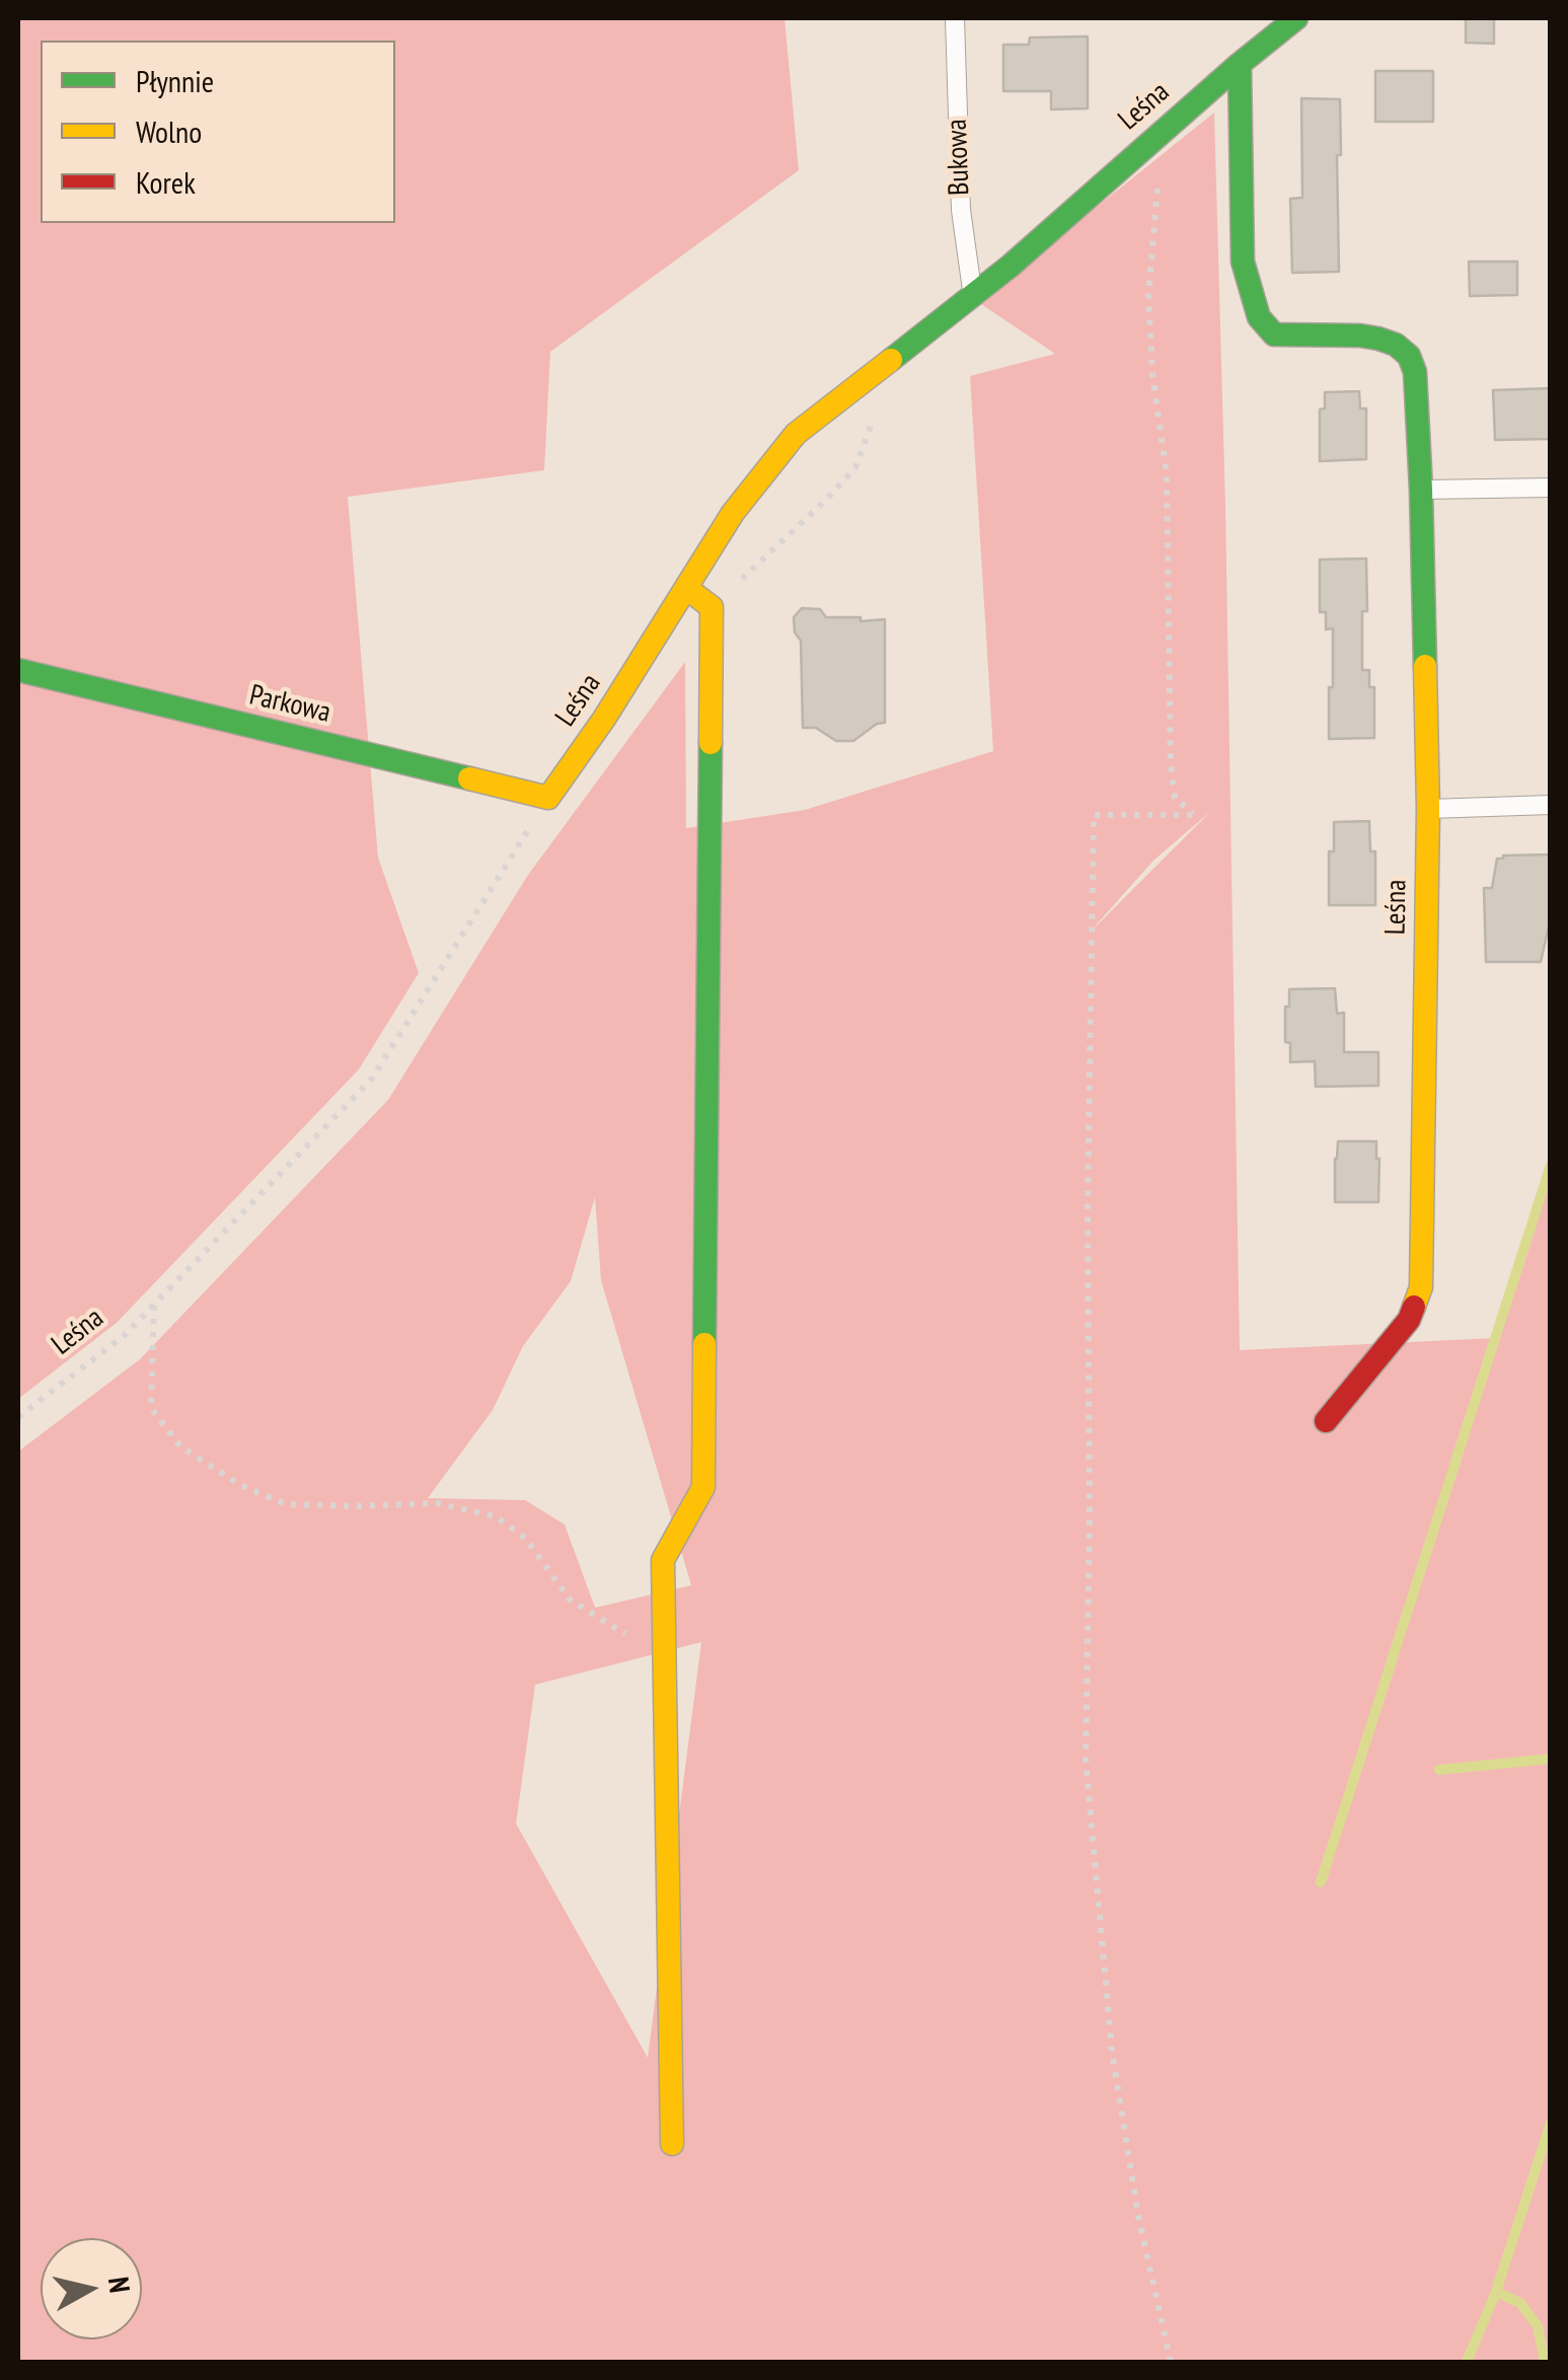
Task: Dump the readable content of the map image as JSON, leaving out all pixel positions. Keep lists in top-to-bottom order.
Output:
{
  "streets": {
    "street": ["Leśna", "Parkowa"],
    "lane": ["Bukowa"]
  },
  "crossings": [
    ["Leśna", "Bukowa"],
    ["Leśna", "Parkowa"]
  ],
  "legend": ["Płynnie", "Wolno", "Korek"],
  "north": "right"
}
